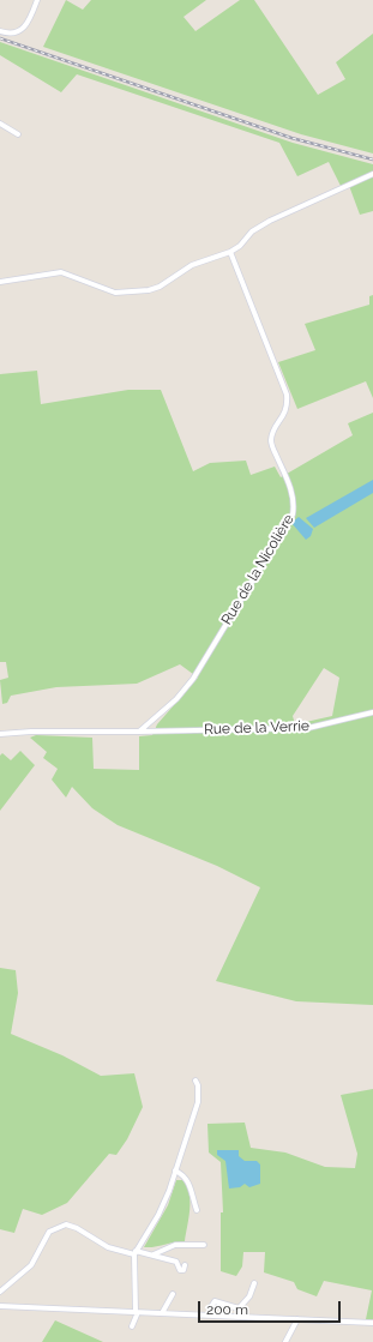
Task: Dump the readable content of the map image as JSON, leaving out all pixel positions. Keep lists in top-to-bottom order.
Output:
{
  "streets": {
    "street": ["Rue de la Nicolière", "Rue de la Verrie"]
  },
  "crossings": [
    ["Rue de la Nicolière", "Rue de la Verrie"]
  ],
  "scale_bar": "200 m"
}
